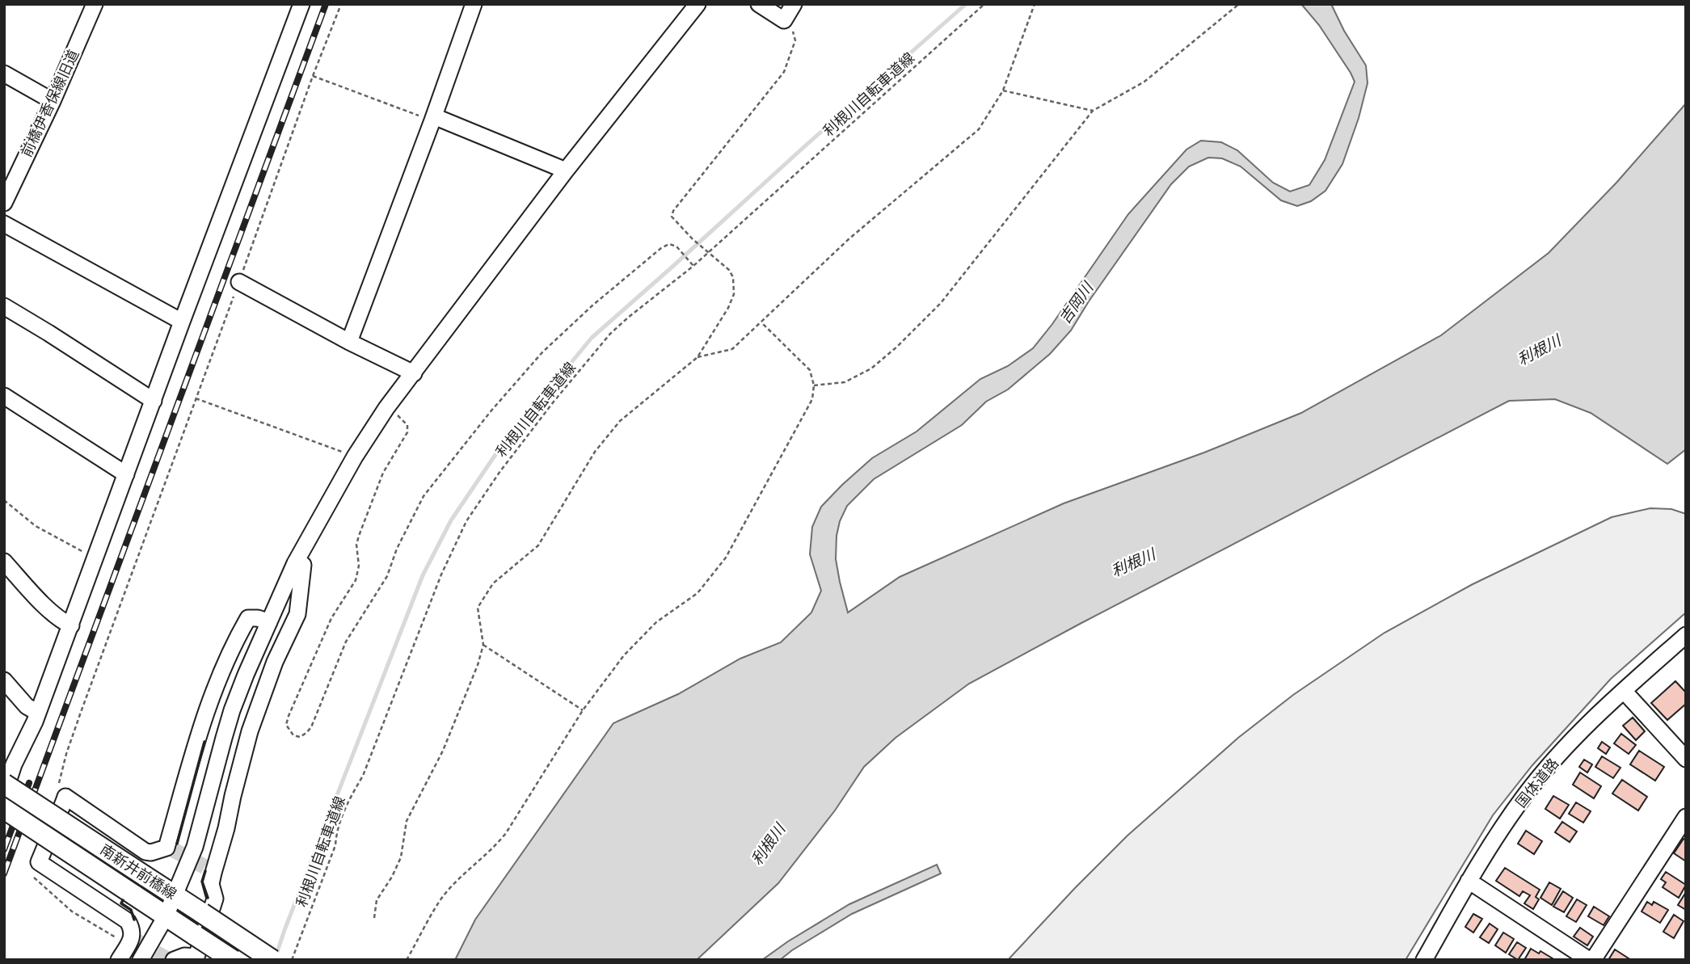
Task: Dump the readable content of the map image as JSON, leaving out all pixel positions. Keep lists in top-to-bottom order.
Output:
{
  "streets": {
    "main road": ["南新井前橋線"],
    "street": ["前橋伊香保線旧道", "国体道路"],
    "path": ["利根川自転車道線"]
  },
  "water": ["吉岡川", "利根川"]
}
